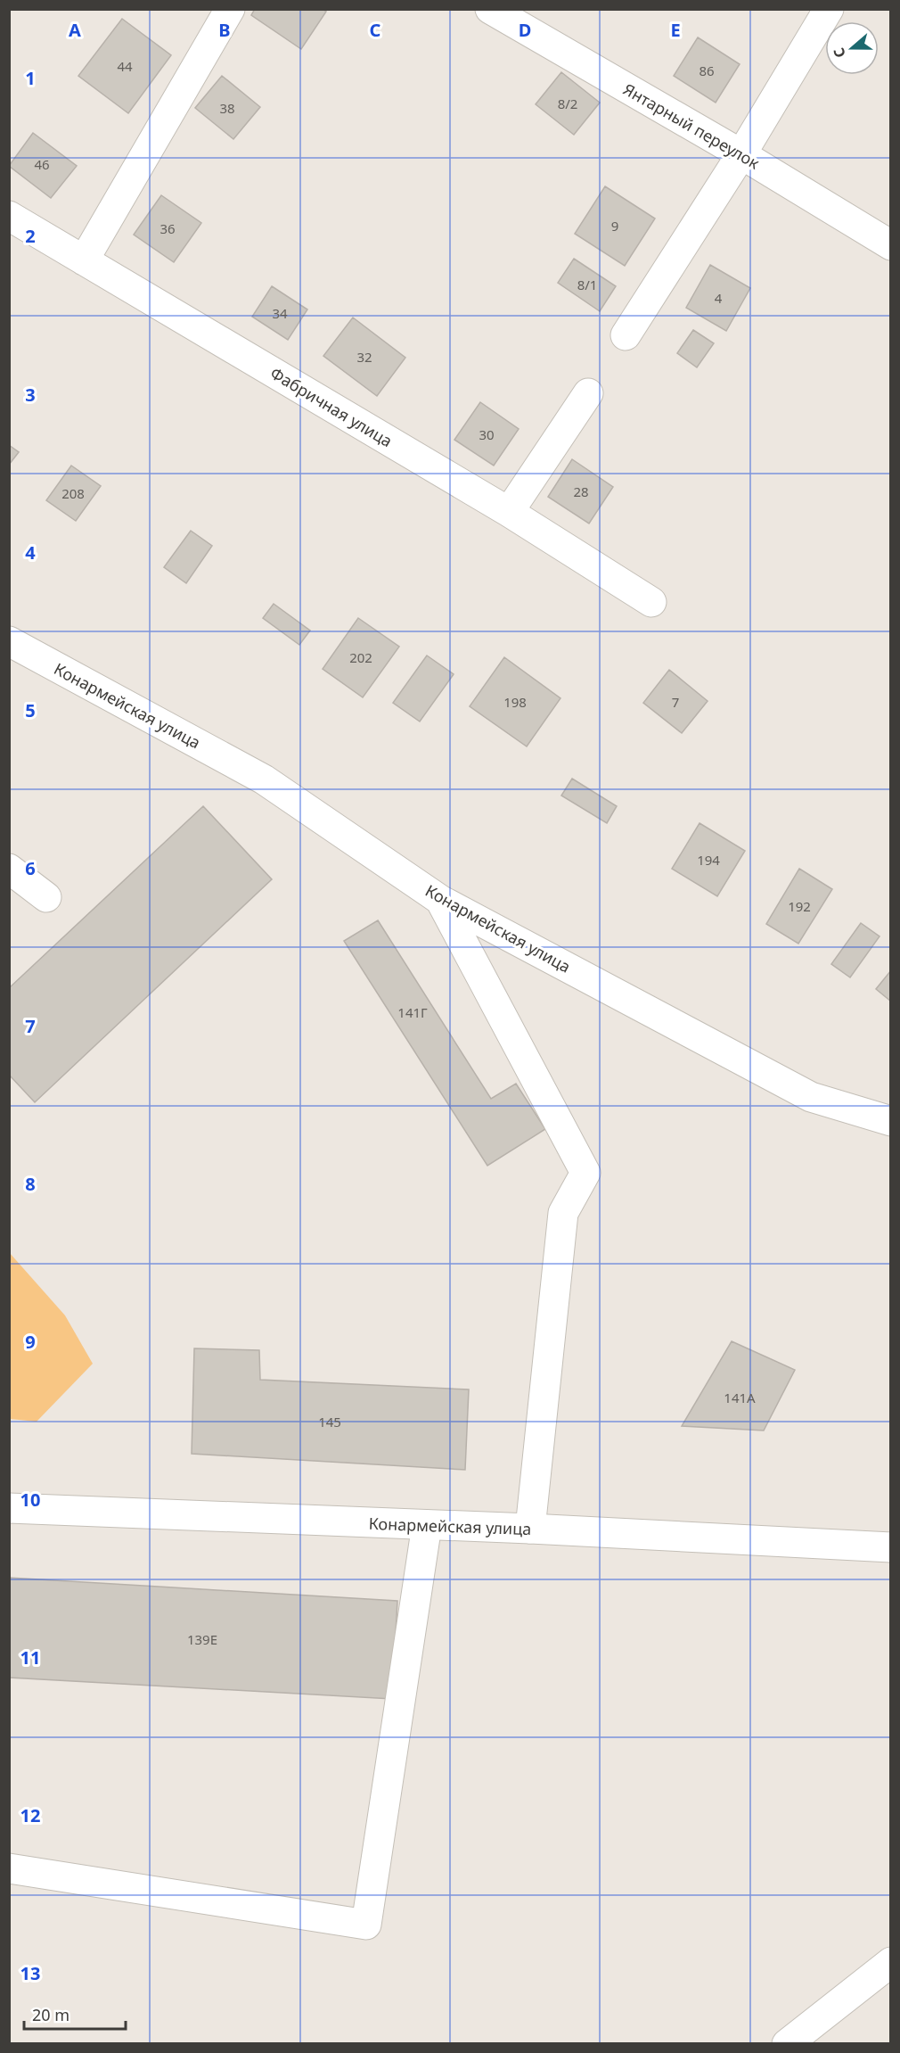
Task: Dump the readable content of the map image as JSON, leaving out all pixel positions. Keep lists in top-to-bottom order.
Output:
{
  "streets": {
    "street": ["Янтарный переулок", "Фабричная улица", "Конармейская улица"]
  },
  "house_numbers": [
    "44",
    "86",
    "8/2",
    "38",
    "46",
    "9",
    "36",
    "8/1",
    "4",
    "34",
    "32",
    "30",
    "28",
    "208",
    "202",
    "198",
    "7",
    "194",
    "192",
    "141Г",
    "141А",
    "145",
    "139Е"
  ],
  "scale_bar": "20 m",
  "north": "left",
  "grid": {
    "columns": [
      "A",
      "B",
      "C",
      "D",
      "E"
    ],
    "rows": [
      "1",
      "2",
      "3",
      "4",
      "5",
      "6",
      "7",
      "8",
      "9",
      "10",
      "11",
      "12",
      "13"
    ]
  }
}
